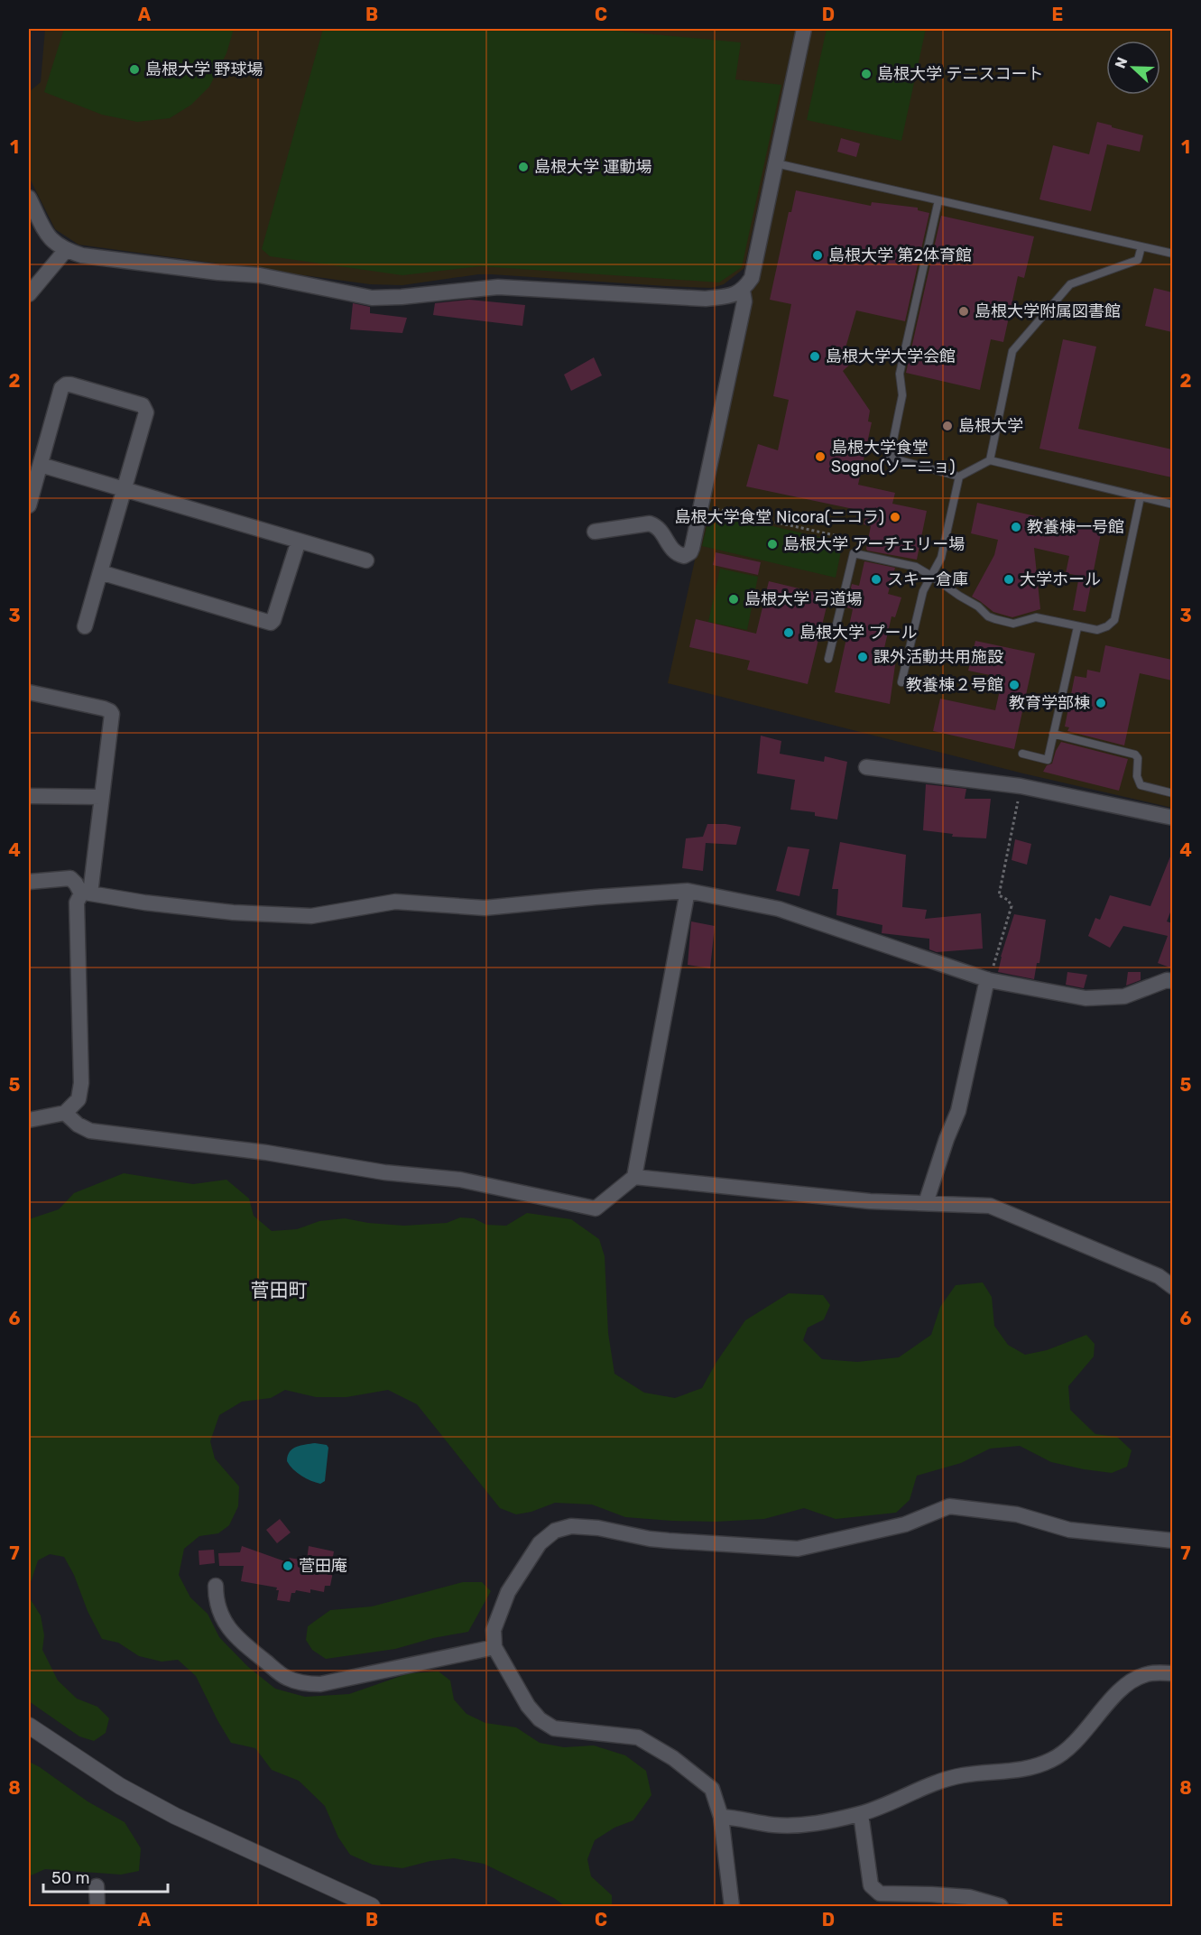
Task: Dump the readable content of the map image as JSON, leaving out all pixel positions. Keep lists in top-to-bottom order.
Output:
{
  "districts": ["菅田町"],
  "places": [
    "島根大学 野球場",
    "島根大学 テニスコート",
    "島根大学 運動場",
    "島根大学 第2体育館",
    "島根大学附属図書館",
    "島根大学大学会館",
    "島根大学",
    "島根大学食堂 Sogno(ソーニョ)",
    "島根大学食堂 Nicora(ニコラ)",
    "教養棟一号館",
    "島根大学 アーチェリー場",
    "スキー倉庫",
    "大学ホール",
    "島根大学 弓道場",
    "島根大学 プール",
    "課外活動共用施設",
    "教養棟２号館",
    "教育学部棟",
    "菅田庵"
  ],
  "scale_bar": "50 m",
  "north": "left",
  "grid": {
    "columns": [
      "A",
      "B",
      "C",
      "D",
      "E"
    ],
    "rows": [
      "1",
      "2",
      "3",
      "4",
      "5",
      "6",
      "7",
      "8"
    ]
  }
}
